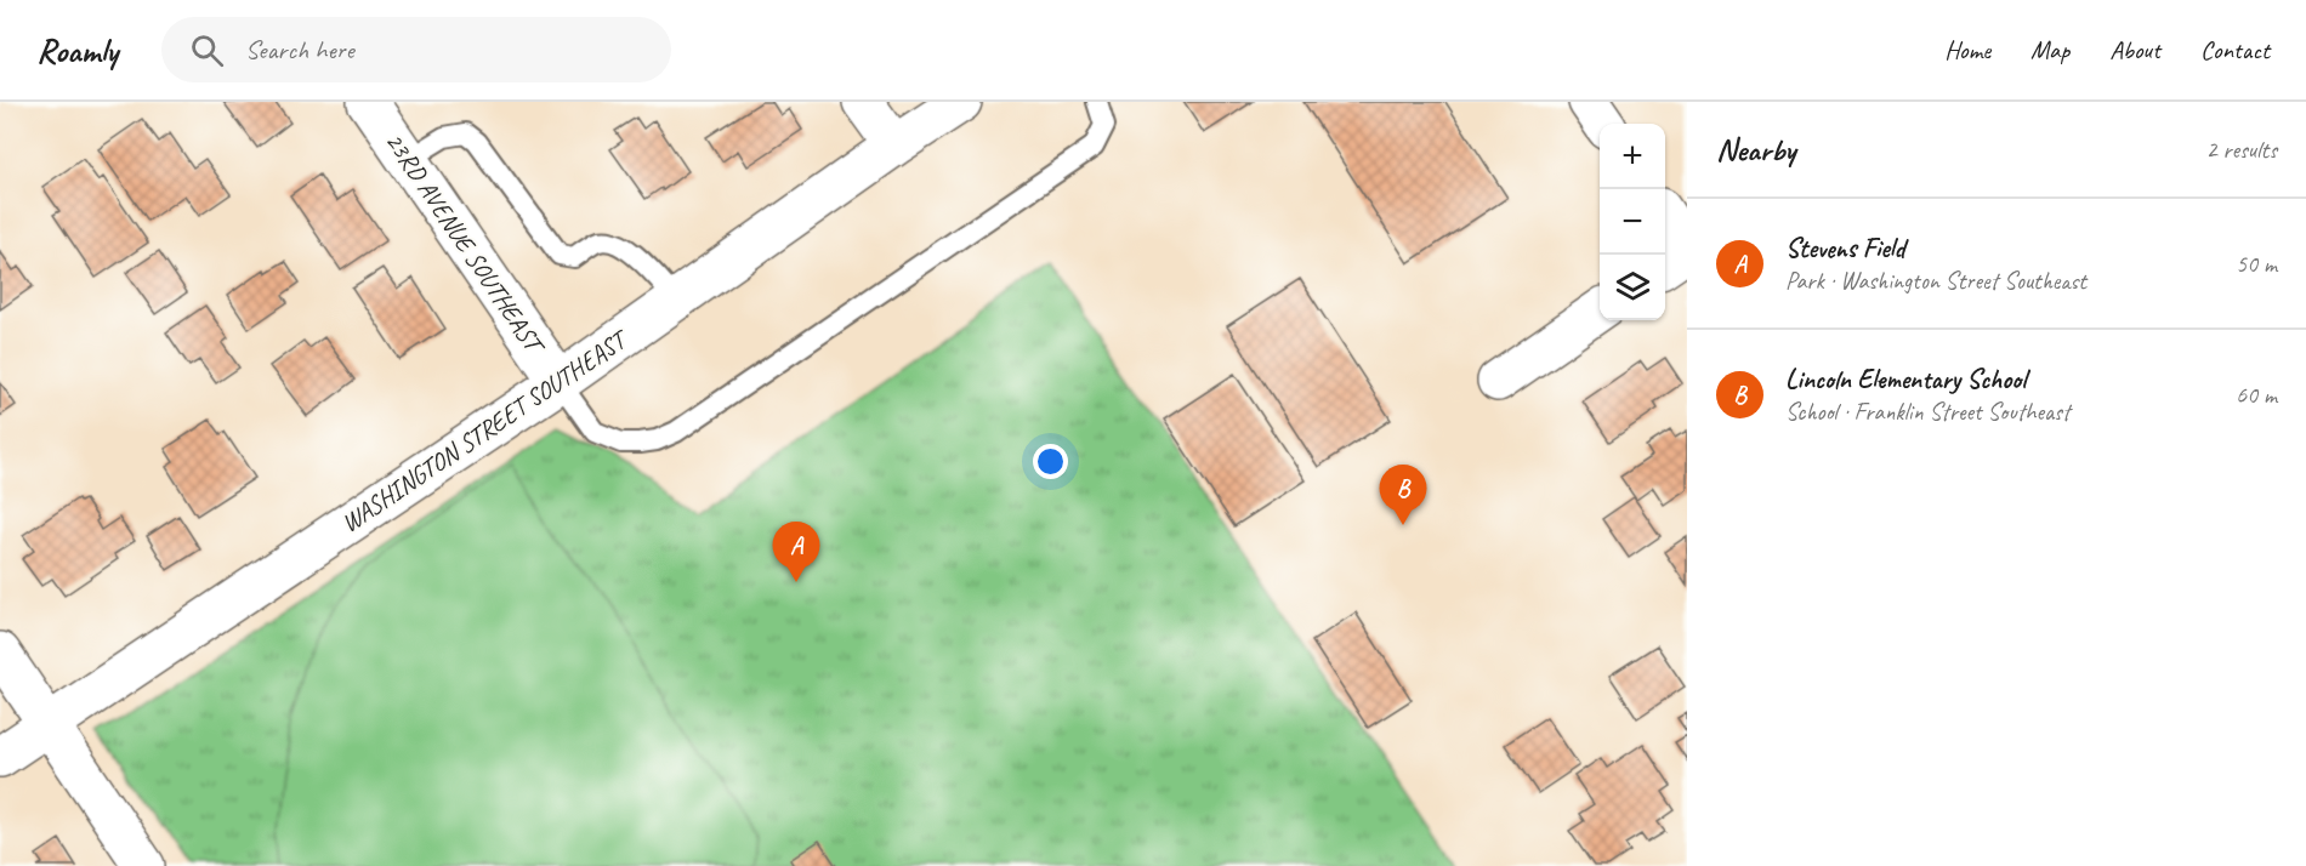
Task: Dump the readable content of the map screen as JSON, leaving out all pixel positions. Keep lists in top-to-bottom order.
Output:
{
  "streets": {
    "street": ["23RD AVENUE SOUTHEAST", "WASHINGTON STREET SOUTHEAST"]
  },
  "crossings": [
    ["23RD AVENUE SOUTHEAST", "WASHINGTON STREET SOUTHEAST"]
  ],
  "page": {
    "header": "Roamly",
    "search": "Search here",
    "nav": [
      "Home",
      "Map",
      "About",
      "Contact"
    ],
    "heading": ["Nearby", "2 results"],
    "map_buttons": ["+", "−"],
    "list": [
      {
        "mark": "A",
        "name": "Stevens Field",
        "note": "Park · Washington Street Southeast",
        "value": "50 m"
      },
      {
        "mark": "B",
        "name": "Lincoln Elementary School",
        "note": "School · Franklin Street Southeast",
        "value": "60 m"
      }
    ],
    "pins": ["B", "A"]
  }
}
